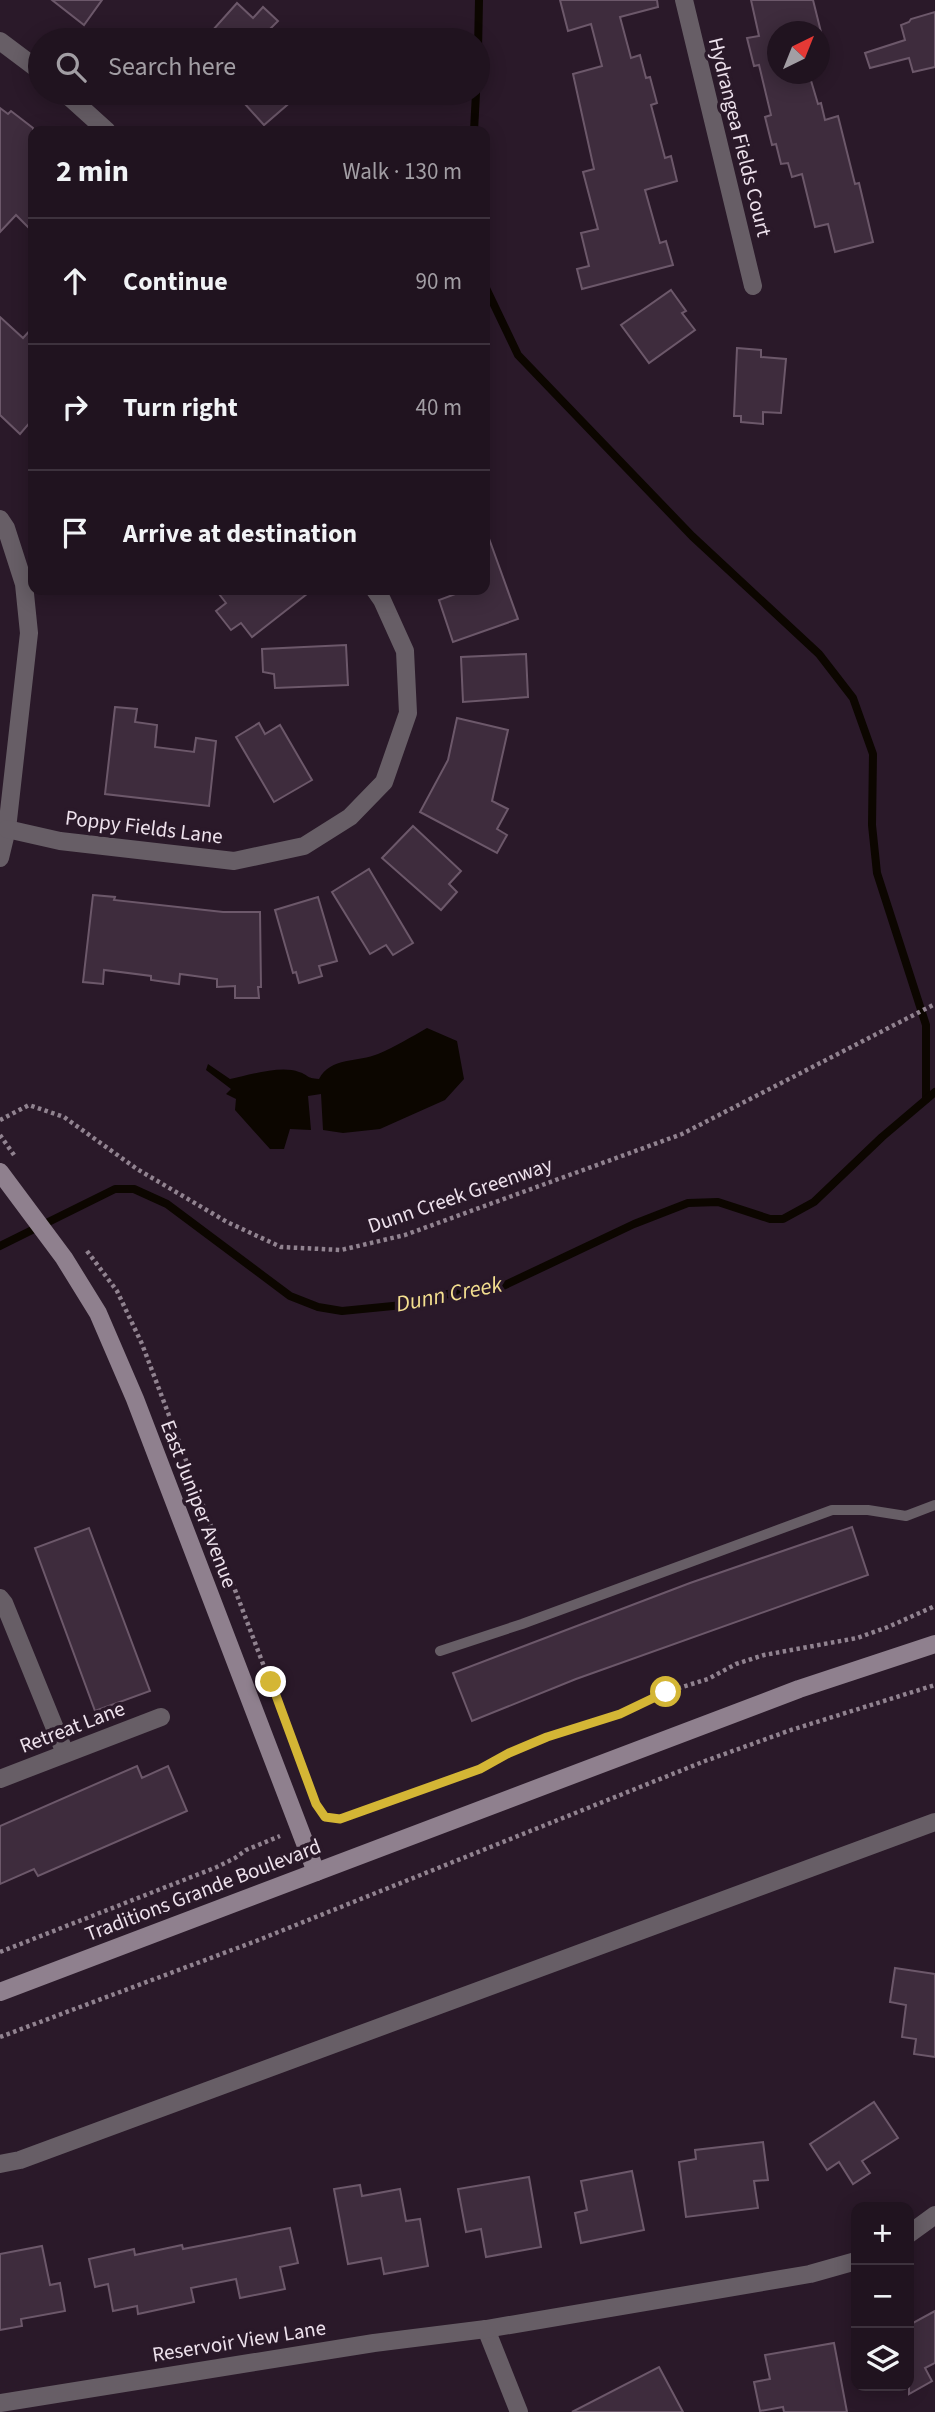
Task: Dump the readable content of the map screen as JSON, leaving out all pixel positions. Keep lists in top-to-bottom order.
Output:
{
  "streets": {
    "main road": ["East Juniper Avenue", "Traditions Grande Boulevard"],
    "street": [
      "Hydrangea Fields Court",
      "Poppy Fields Lane",
      "Retreat Lane",
      "Reservoir View Lane"
    ],
    "path": ["Dunn Creek Greenway"]
  },
  "crossings": [
    ["East Juniper Avenue", "Traditions Grande Boulevard"]
  ],
  "water": ["Dunn Creek"],
  "north": "top right",
  "page": {
    "search": "Search here",
    "heading": ["2 min", "Walk · 130 m"],
    "list": [
      ["Continue", "90 m"],
      ["Turn right", "40 m"],
      "Arrive at destination"
    ],
    "map_buttons": ["+", "−"]
  }
}
